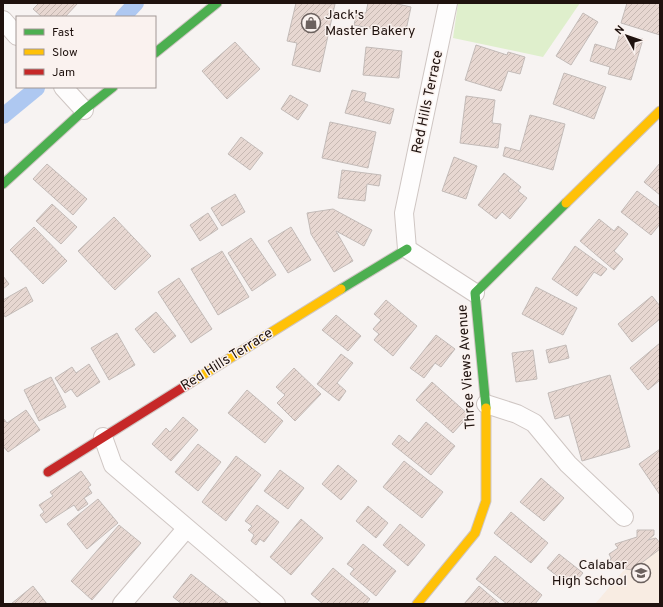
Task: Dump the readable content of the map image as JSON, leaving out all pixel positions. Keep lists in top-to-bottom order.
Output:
{
  "streets": {
    "street": ["Red Hills Terrace", "Three Views Avenue"]
  },
  "places": {
    "shop": ["Jack's Master Bakery"],
    "school or university": ["Calabar High School"]
  },
  "legend": ["Fast", "Slow", "Jam"],
  "north": "top left"
}
